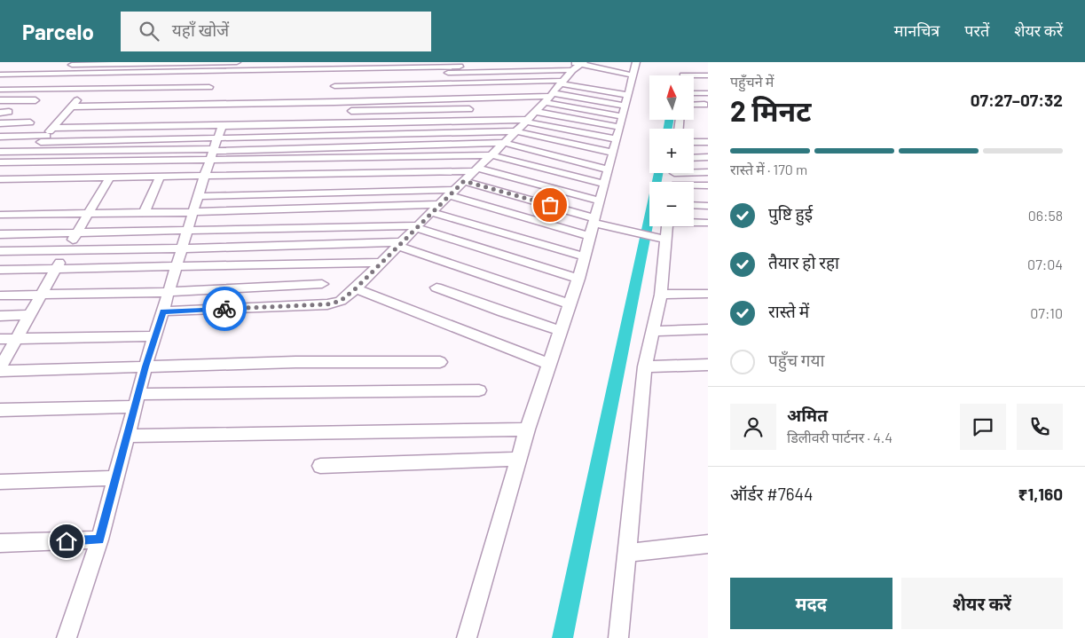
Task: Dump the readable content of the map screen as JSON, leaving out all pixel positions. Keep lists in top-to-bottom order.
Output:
{
  "north": "top",
  "page": {
    "header": "Parcelo",
    "search": "यहाँ खोजें",
    "nav": ["मानचित्र", "परतें", "शेयर करें"],
    "heading": ["2 मिनट", "पहुँचने में", "07:27–07:32"],
    "panel": [
      "अमित",
      "डिलीवरी पार्टनर · 4.4",
      "ऑर्डर #7644",
      "₹1,160"
    ],
    "map_buttons": ["+", "−"],
    "bar": "रास्ते में · 170 m",
    "list": [
      ["पुष्टि हुई", "06:58"],
      ["तैयार हो रहा", "07:04"],
      ["रास्ते में", "07:10"],
      "पहुँच गया"
    ],
    "buttons": ["मदद", "शेयर करें"]
  }
}
